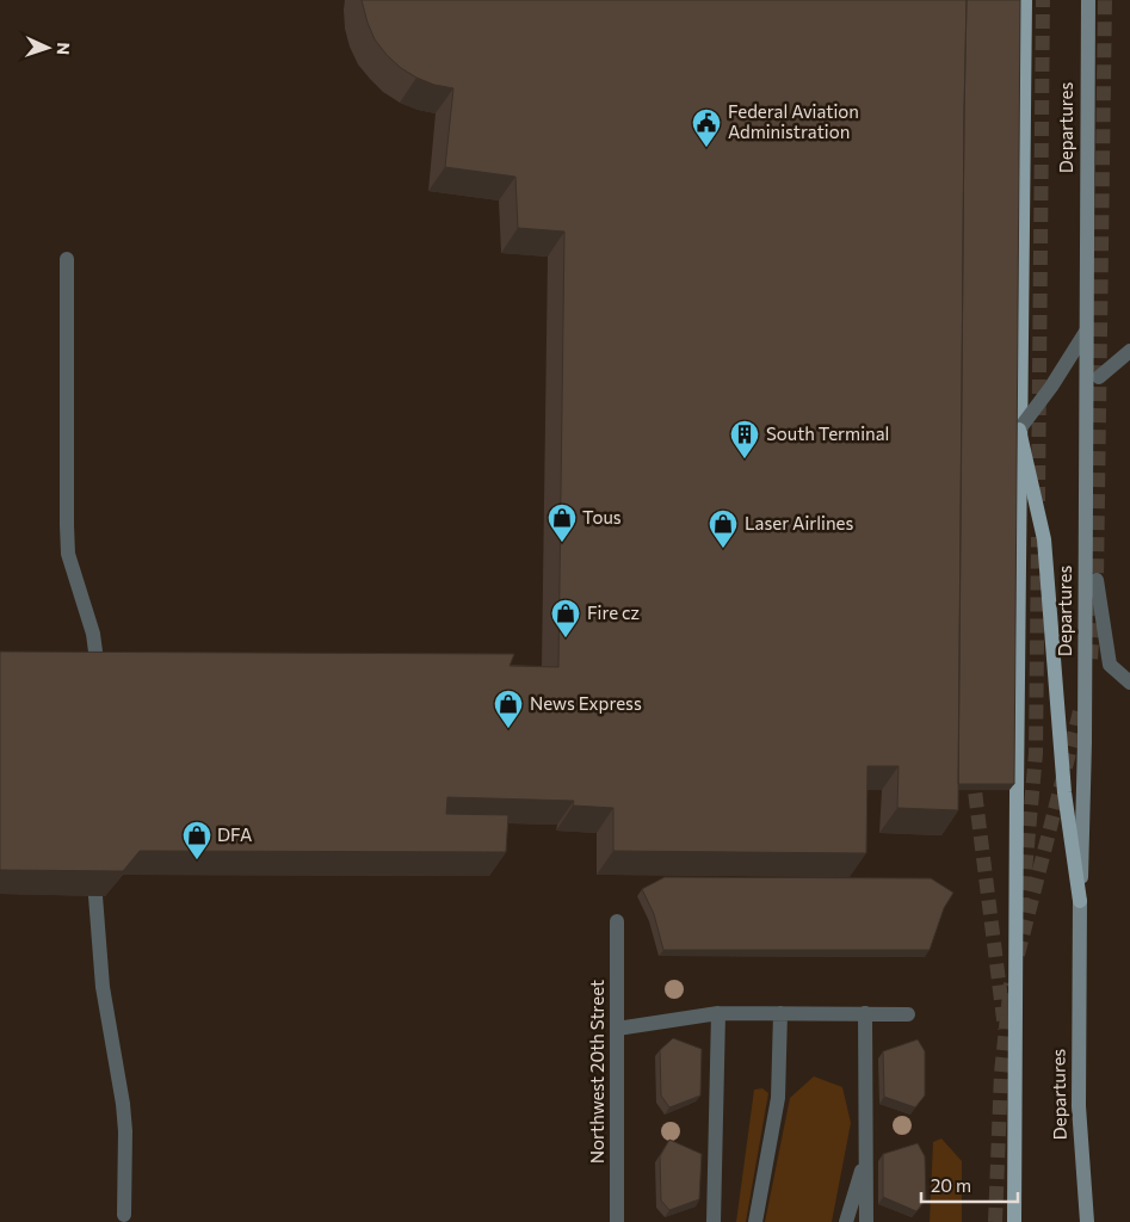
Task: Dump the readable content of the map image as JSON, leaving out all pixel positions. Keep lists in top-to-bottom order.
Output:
{
  "streets": {
    "main road": ["Departures"],
    "lane": ["Northwest 20th Street"]
  },
  "places": {
    "public building": ["Federal Aviation Administration"],
    "building": ["South Terminal"],
    "shop": [
      "Tous",
      "Laser Airlines",
      "Fire cz",
      "News Express",
      "DFA"
    ]
  },
  "scale_bar": "20 m",
  "north": "right"
}
